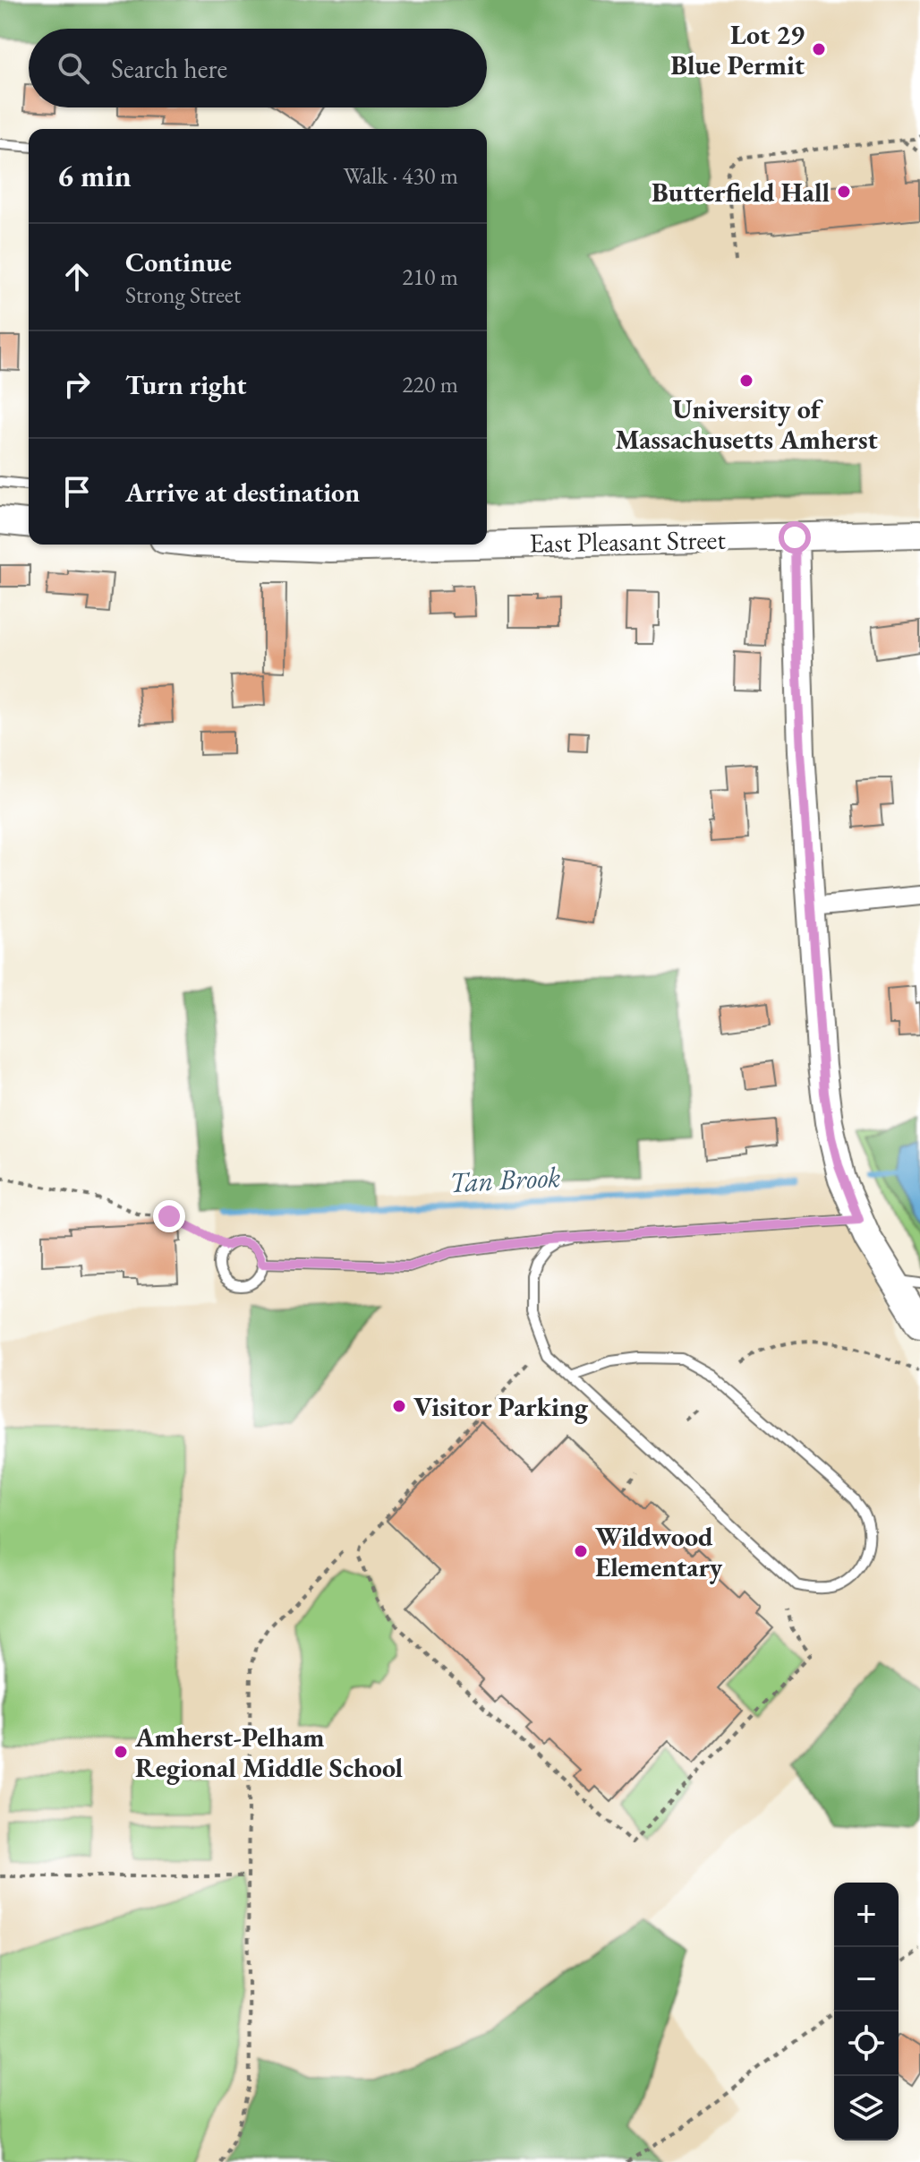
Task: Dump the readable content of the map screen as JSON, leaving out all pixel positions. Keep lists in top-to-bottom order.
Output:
{
  "streets": {
    "main road": ["East Pleasant Street"]
  },
  "water": ["Tan Brook"],
  "places": [
    "Lot 29 Blue Permit",
    "Butterfield Hall",
    "University of Massachusetts Amherst",
    "Visitor Parking",
    "Wildwood Elementary",
    "Amherst-Pelham Regional Middle School"
  ],
  "page": {
    "search": "Search here",
    "heading": ["6 min", "Walk · 430 m"],
    "list": [
      ["Continue", "Strong Street", "210 m"],
      ["Turn right", "220 m"],
      "Arrive at destination"
    ],
    "map_buttons": ["+", "−"]
  }
}
